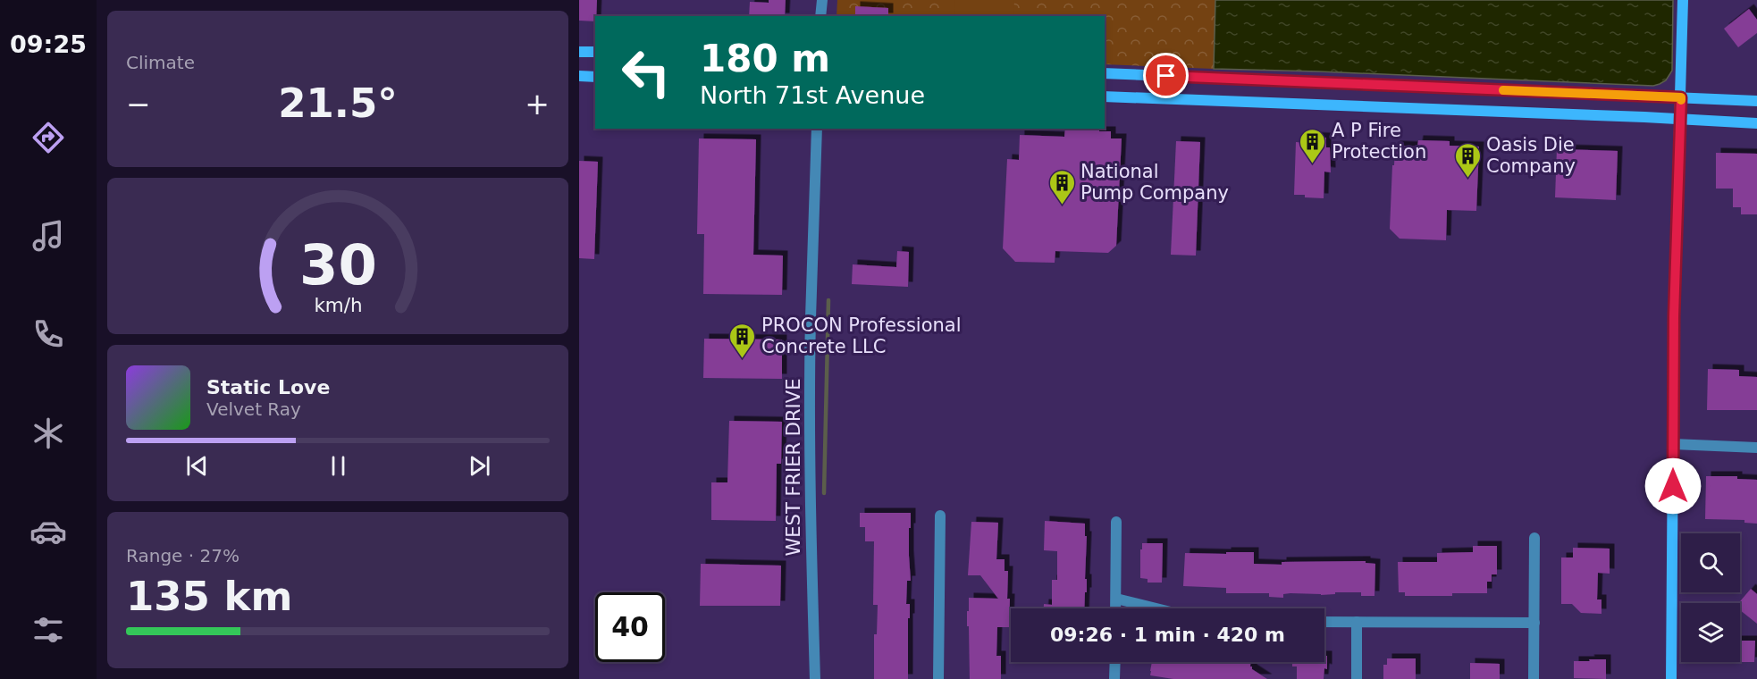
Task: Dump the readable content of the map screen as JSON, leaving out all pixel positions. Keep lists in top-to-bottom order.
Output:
{
  "streets": {
    "street": ["WEST FRIER DRIVE"]
  },
  "places": {
    "building": [
      "A P Fire Protection",
      "Oasis Die Company",
      "National Pump Company",
      "PROCON Professional Concrete LLC"
    ]
  },
  "page": {
    "tabs": "09:25",
    "tile": [
      "Climate",
      ["Range · 27%", "135 km"]
    ],
    "turn": ["180 m", "North 71st Avenue"],
    "heat": ["−", "21.5°", "+"],
    "song": ["Static Love", "Velvet Ray"],
    "limit": "40",
    "trip": "09:26 · 1 min · 420 m",
    "gauge": ["30", "km/h"]
  }
}
